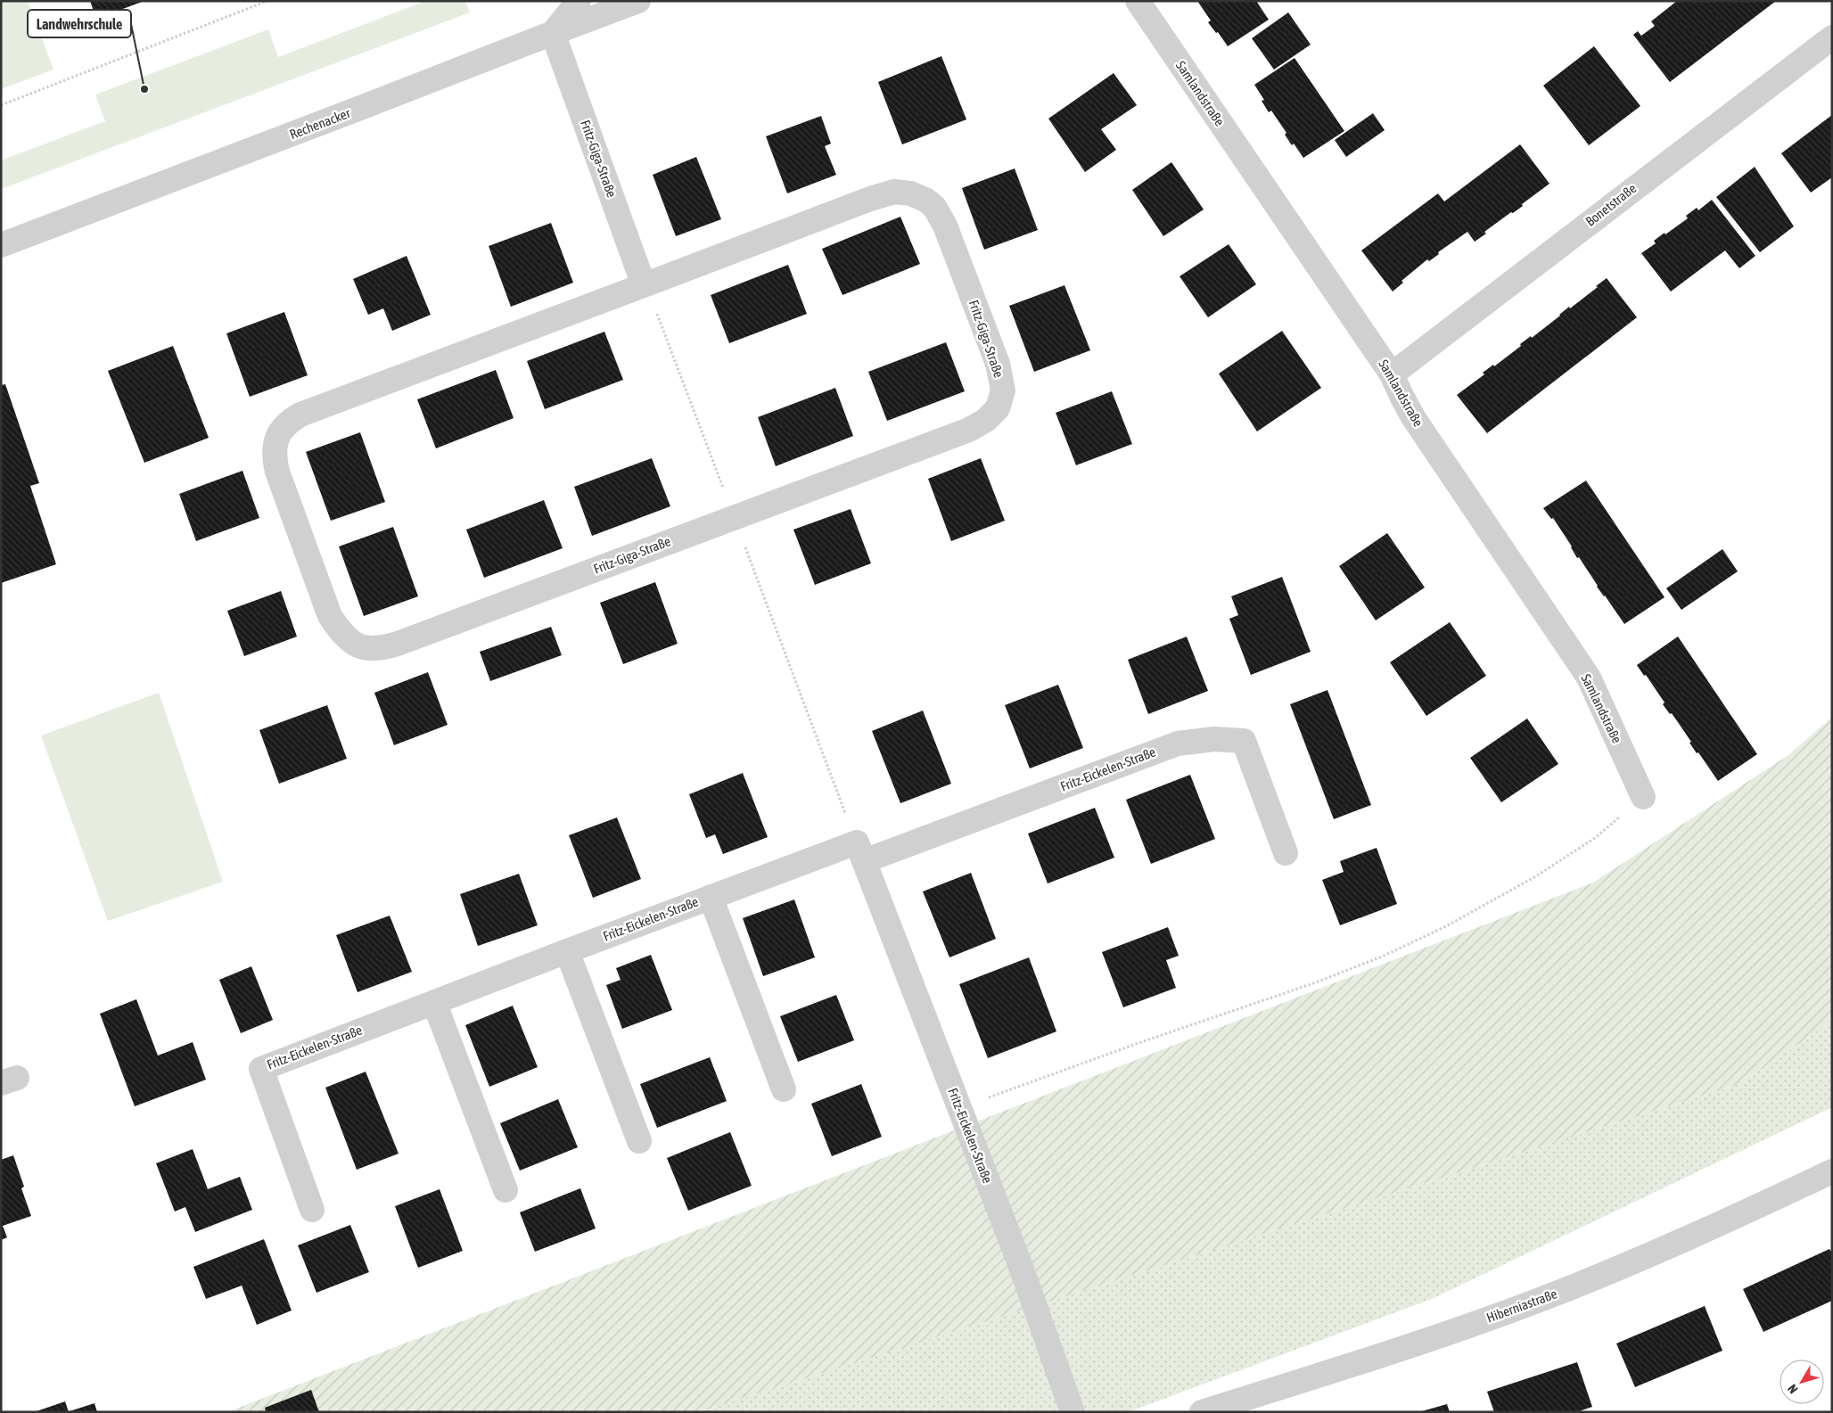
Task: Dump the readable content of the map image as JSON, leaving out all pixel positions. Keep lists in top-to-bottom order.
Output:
{
  "streets": {
    "street": [
      "Samlandstraße",
      "Rechenacker",
      "Fritz-Giga-Straße",
      "Bonetstraße",
      "Fritz-Eickelen-Straße",
      "Hiberniastraße"
    ]
  },
  "crossings": [
    ["Samlandstraße", "Bonetstraße"],
    ["Rechenacker", "Fritz-Giga-Straße"]
  ],
  "places": ["Landwehrschule"],
  "north": "bottom left"
}
